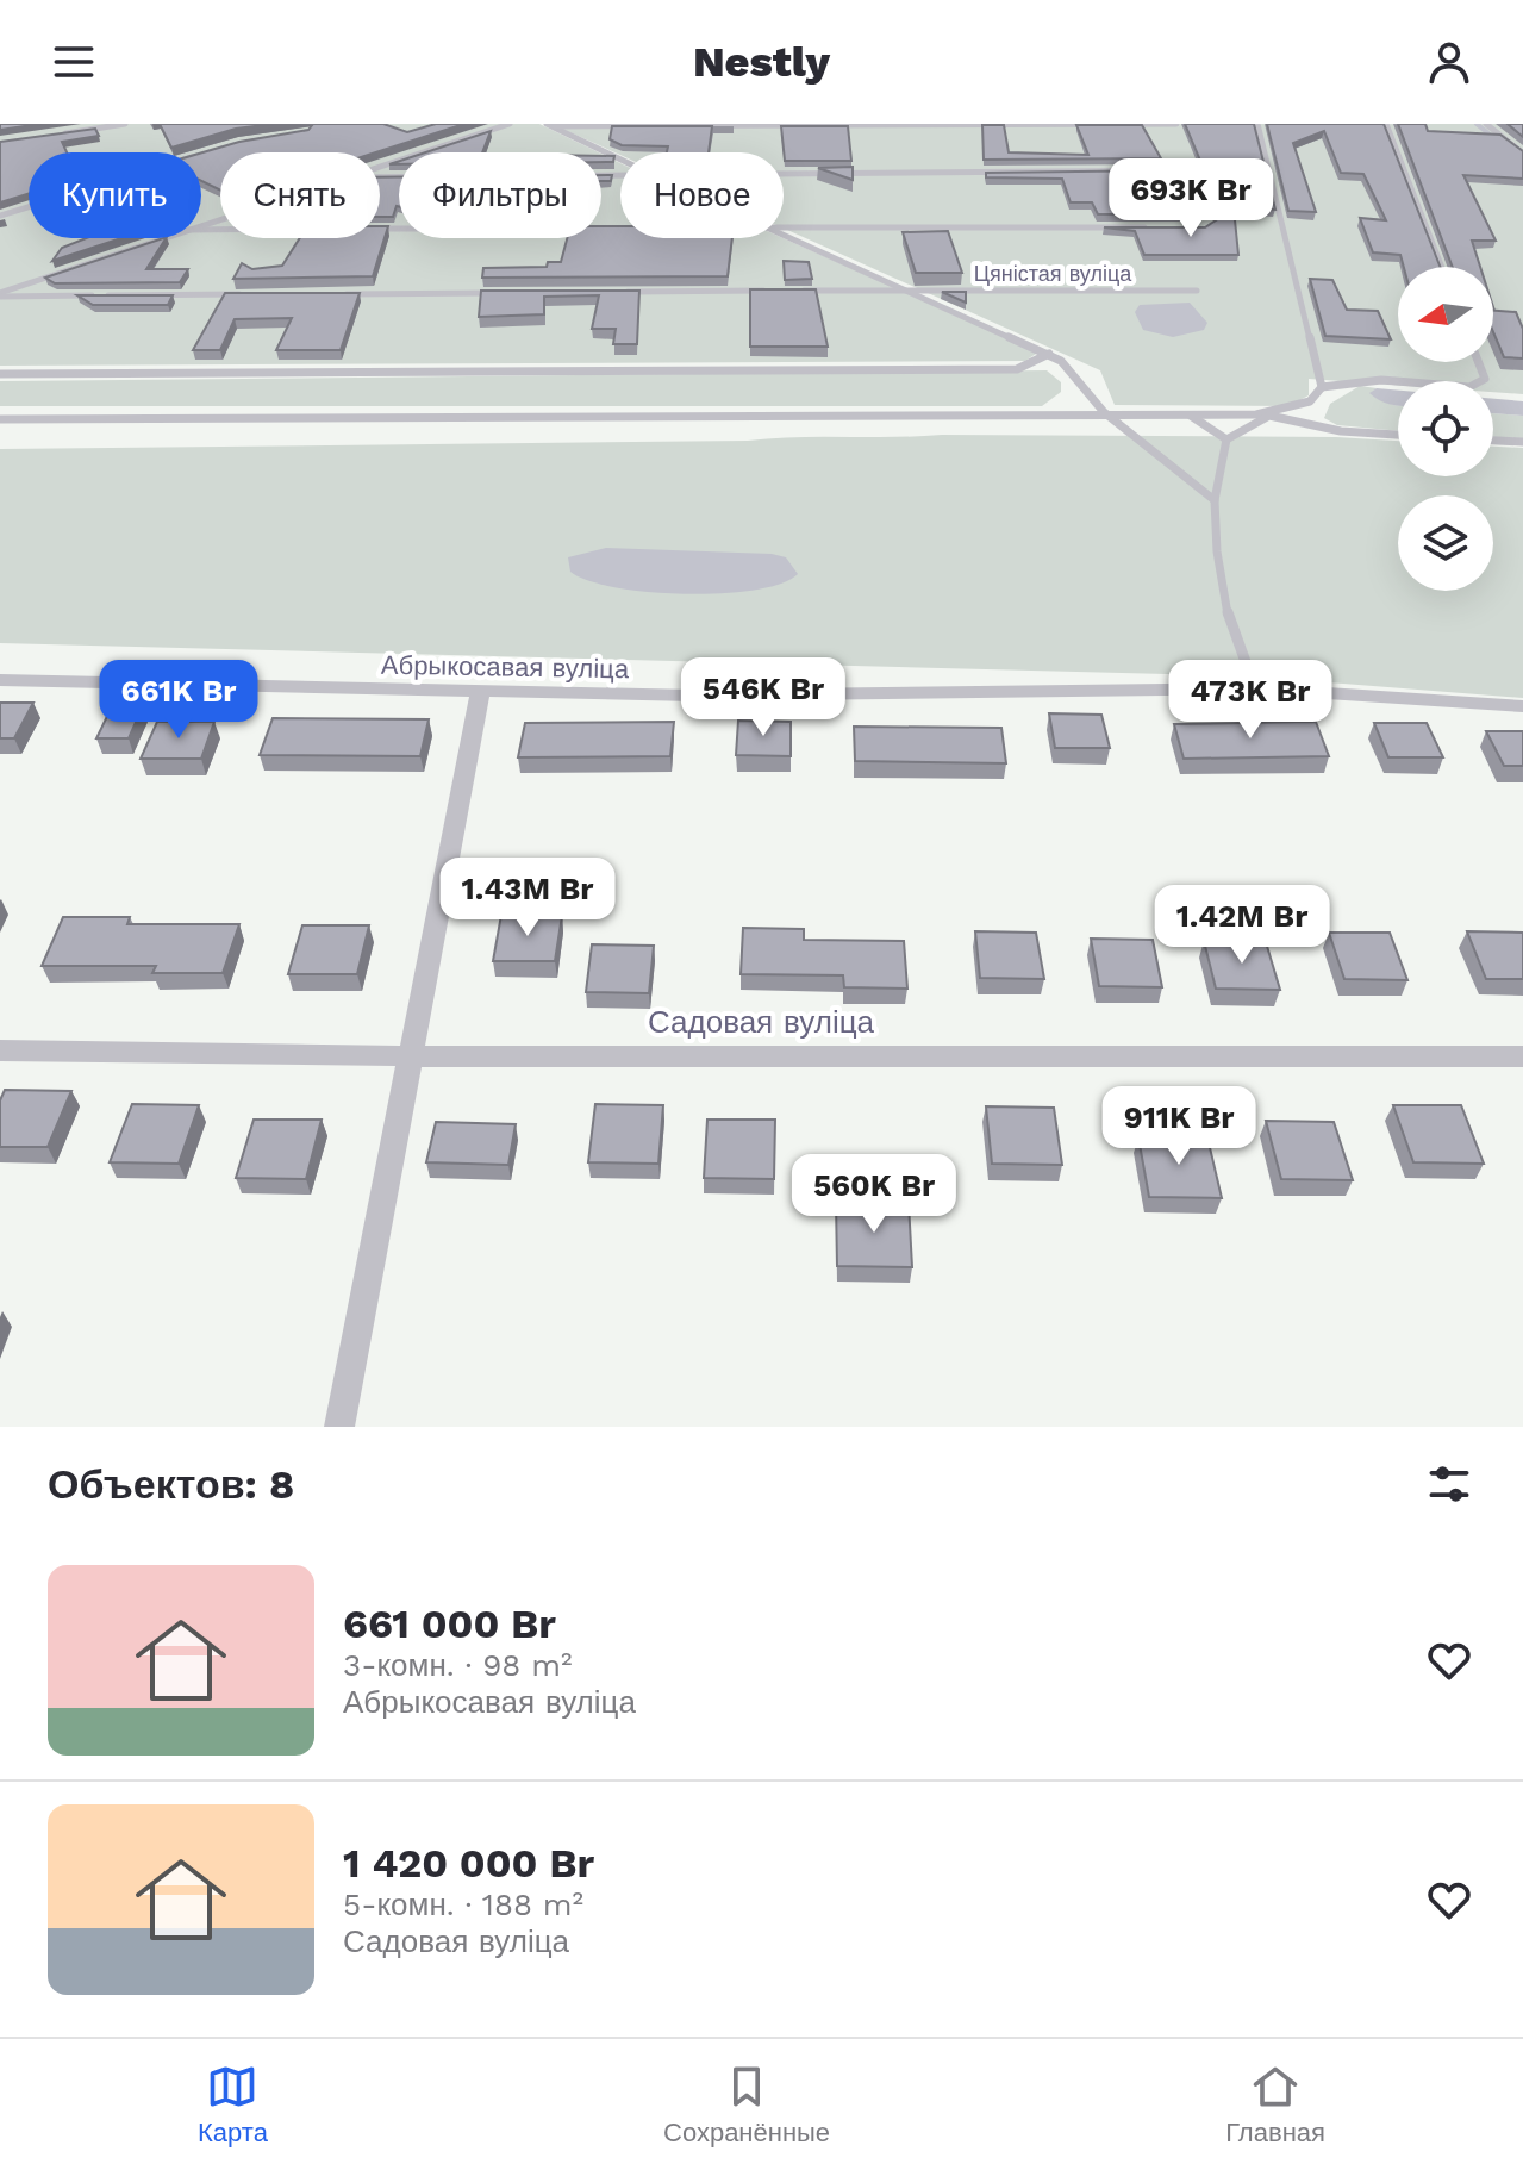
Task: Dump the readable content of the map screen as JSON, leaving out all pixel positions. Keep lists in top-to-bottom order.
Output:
{
  "streets": {
    "street": ["Абрыкосавая вуліца", "Садовая вуліца"],
    "lane": ["Цяністая вуліца"]
  },
  "north": "left",
  "page": {
    "header": "Nestly",
    "chip": [
      "Купить",
      "Снять",
      "Фильтры",
      "Новое"
    ],
    "price": [
      "693K Br",
      "546K Br",
      "661K Br",
      "473K Br",
      "1.43M Br",
      "1.42M Br",
      "911K Br",
      "560K Br"
    ],
    "heading": "Объектов: 8",
    "list": [
      {
        "name": "661 000 Br",
        "note": "3-комн. · 98 m² · Абрыкосавая вуліца"
      },
      {
        "name": "1 420 000 Br",
        "note": "5-комн. · 188 m² · Садовая вуліца"
      }
    ],
    "tabs": ["Карта", "Сохранённые", "Главная"]
  }
}
